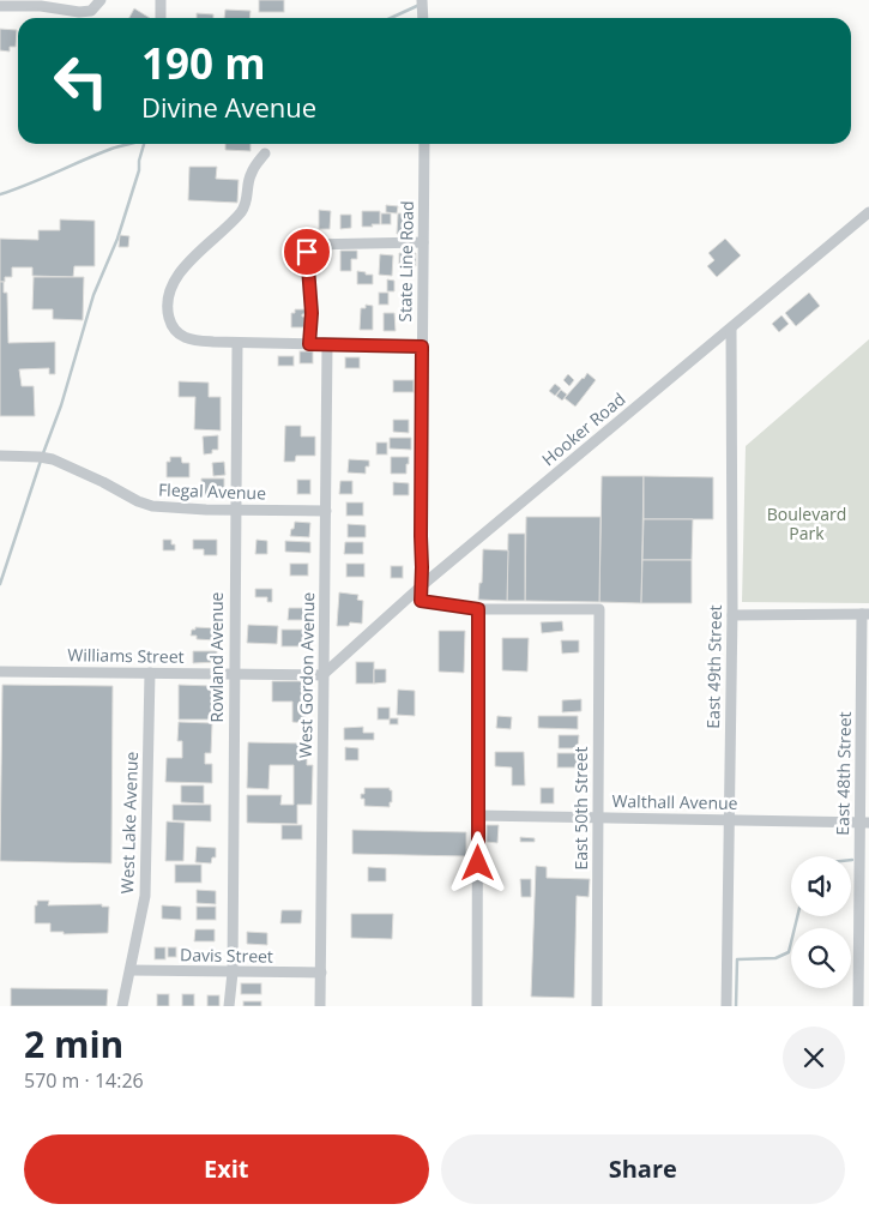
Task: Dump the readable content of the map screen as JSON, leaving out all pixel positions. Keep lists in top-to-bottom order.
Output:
{
  "streets": {
    "street": [
      "State Line Road",
      "Hooker Road",
      "Flegal Avenue",
      "Williams Street",
      "Rowland Avenue",
      "East 49th Street",
      "West Gordon Avenue",
      "East 48th Street",
      "Walthall Avenue",
      "East 50th Street",
      "West Lake Avenue",
      "Davis Street"
    ]
  },
  "crossings": [
    ["State Line Road", "Hooker Road"],
    ["State Line Road", "East 50th Street"],
    ["Hooker Road", "Williams Street"],
    ["Hooker Road", "East 49th Street"],
    ["Hooker Road", "West Gordon Avenue"],
    ["Flegal Avenue", "Rowland Avenue"],
    ["Flegal Avenue", "West Gordon Avenue"],
    ["Williams Street", "Rowland Avenue"],
    ["Williams Street", "West Gordon Avenue"],
    ["Williams Street", "West Lake Avenue"],
    ["Rowland Avenue", "Davis Street"],
    ["East 49th Street", "Walthall Avenue"],
    ["West Gordon Avenue", "Davis Street"],
    ["East 48th Street", "Walthall Avenue"],
    ["Walthall Avenue", "East 50th Street"],
    ["West Lake Avenue", "Davis Street"]
  ],
  "parks": ["Boulevard Park"],
  "page": {
    "turn": ["190 m", "Divine Avenue"],
    "heading": ["2 min", "570 m · 14:26"],
    "buttons": ["Exit", "Share"]
  }
}
